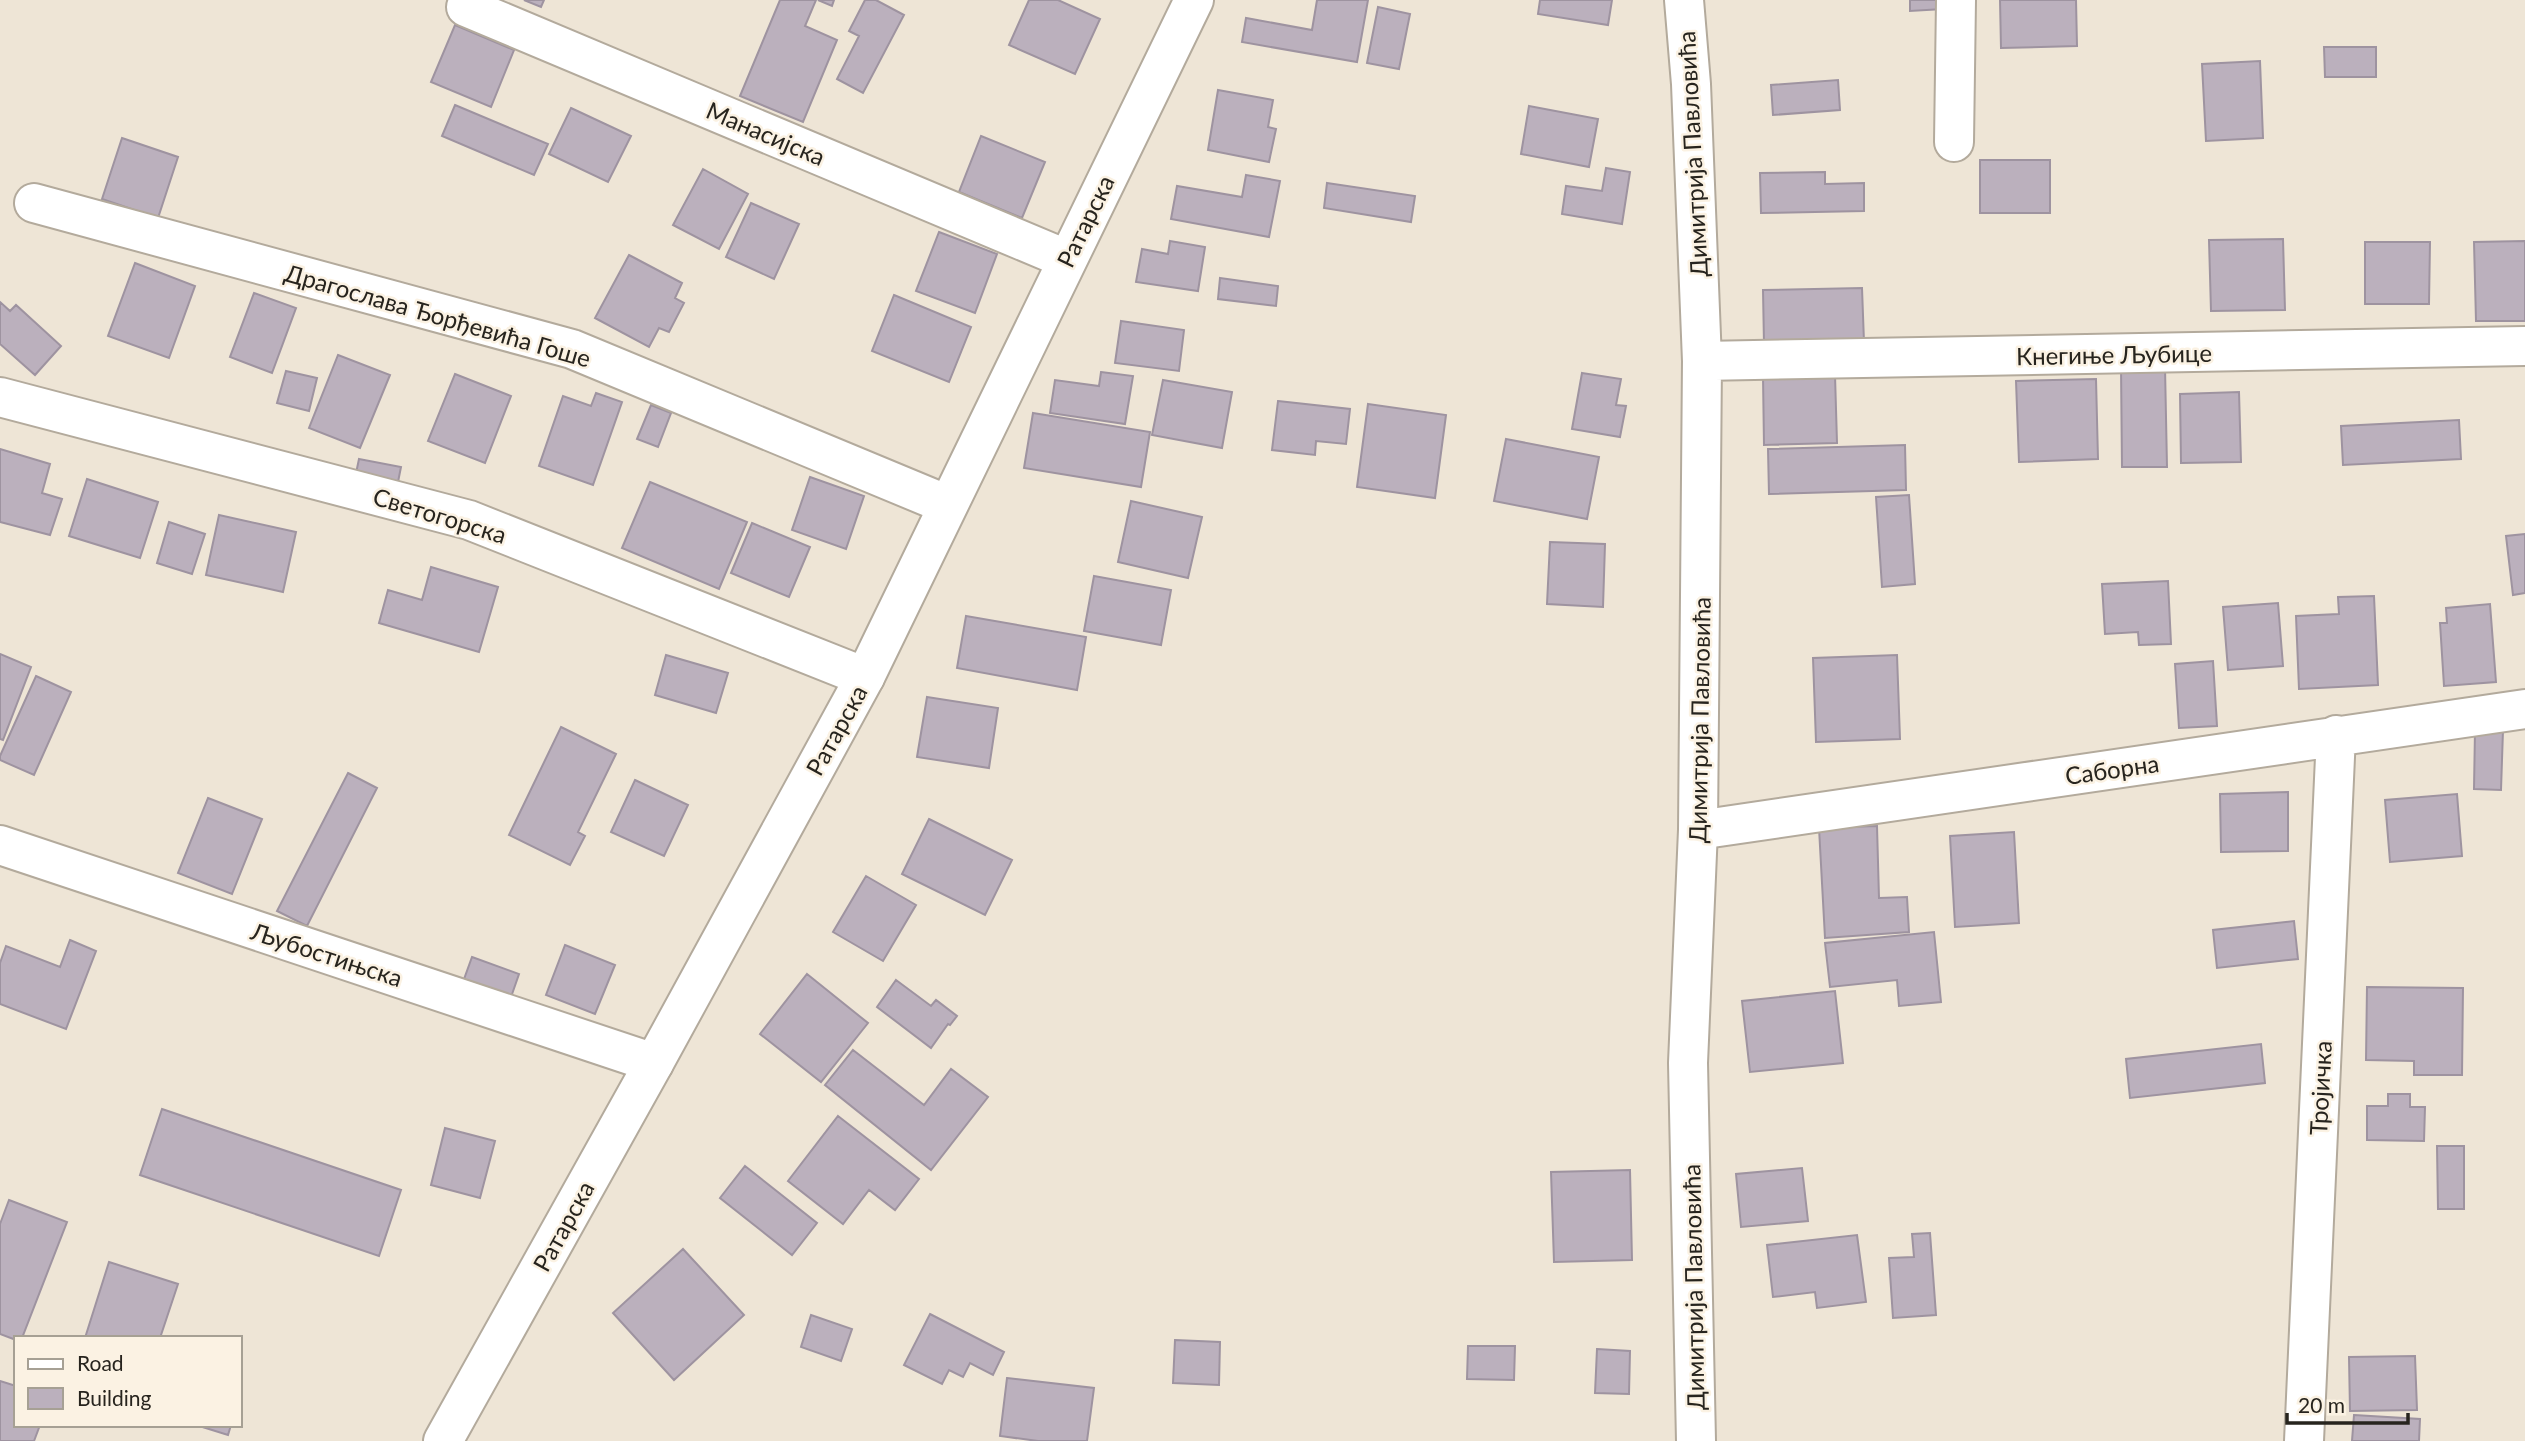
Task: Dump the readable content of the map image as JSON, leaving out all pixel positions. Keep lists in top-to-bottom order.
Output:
{
  "streets": {
    "street": [
      "Манасијска",
      "Димитрија Павловића",
      "Ратарска",
      "Драгослава Ђорђевића Гоше",
      "Кнегиње Љубице",
      "Светогорска",
      "Саборна",
      "Љубостињска",
      "Тројичка"
    ]
  },
  "crossings": [
    ["Манасијска", "Ратарска"],
    ["Димитрија Павловића", "Кнегиње Љубице"],
    ["Димитрија Павловића", "Саборна"],
    ["Ратарска", "Драгослава Ђорђевића Гоше"],
    ["Ратарска", "Светогорска"],
    ["Ратарска", "Љубостињска"],
    ["Саборна", "Тројичка"]
  ],
  "legend": ["Road", "Building"],
  "scale_bar": "20 m"
}
